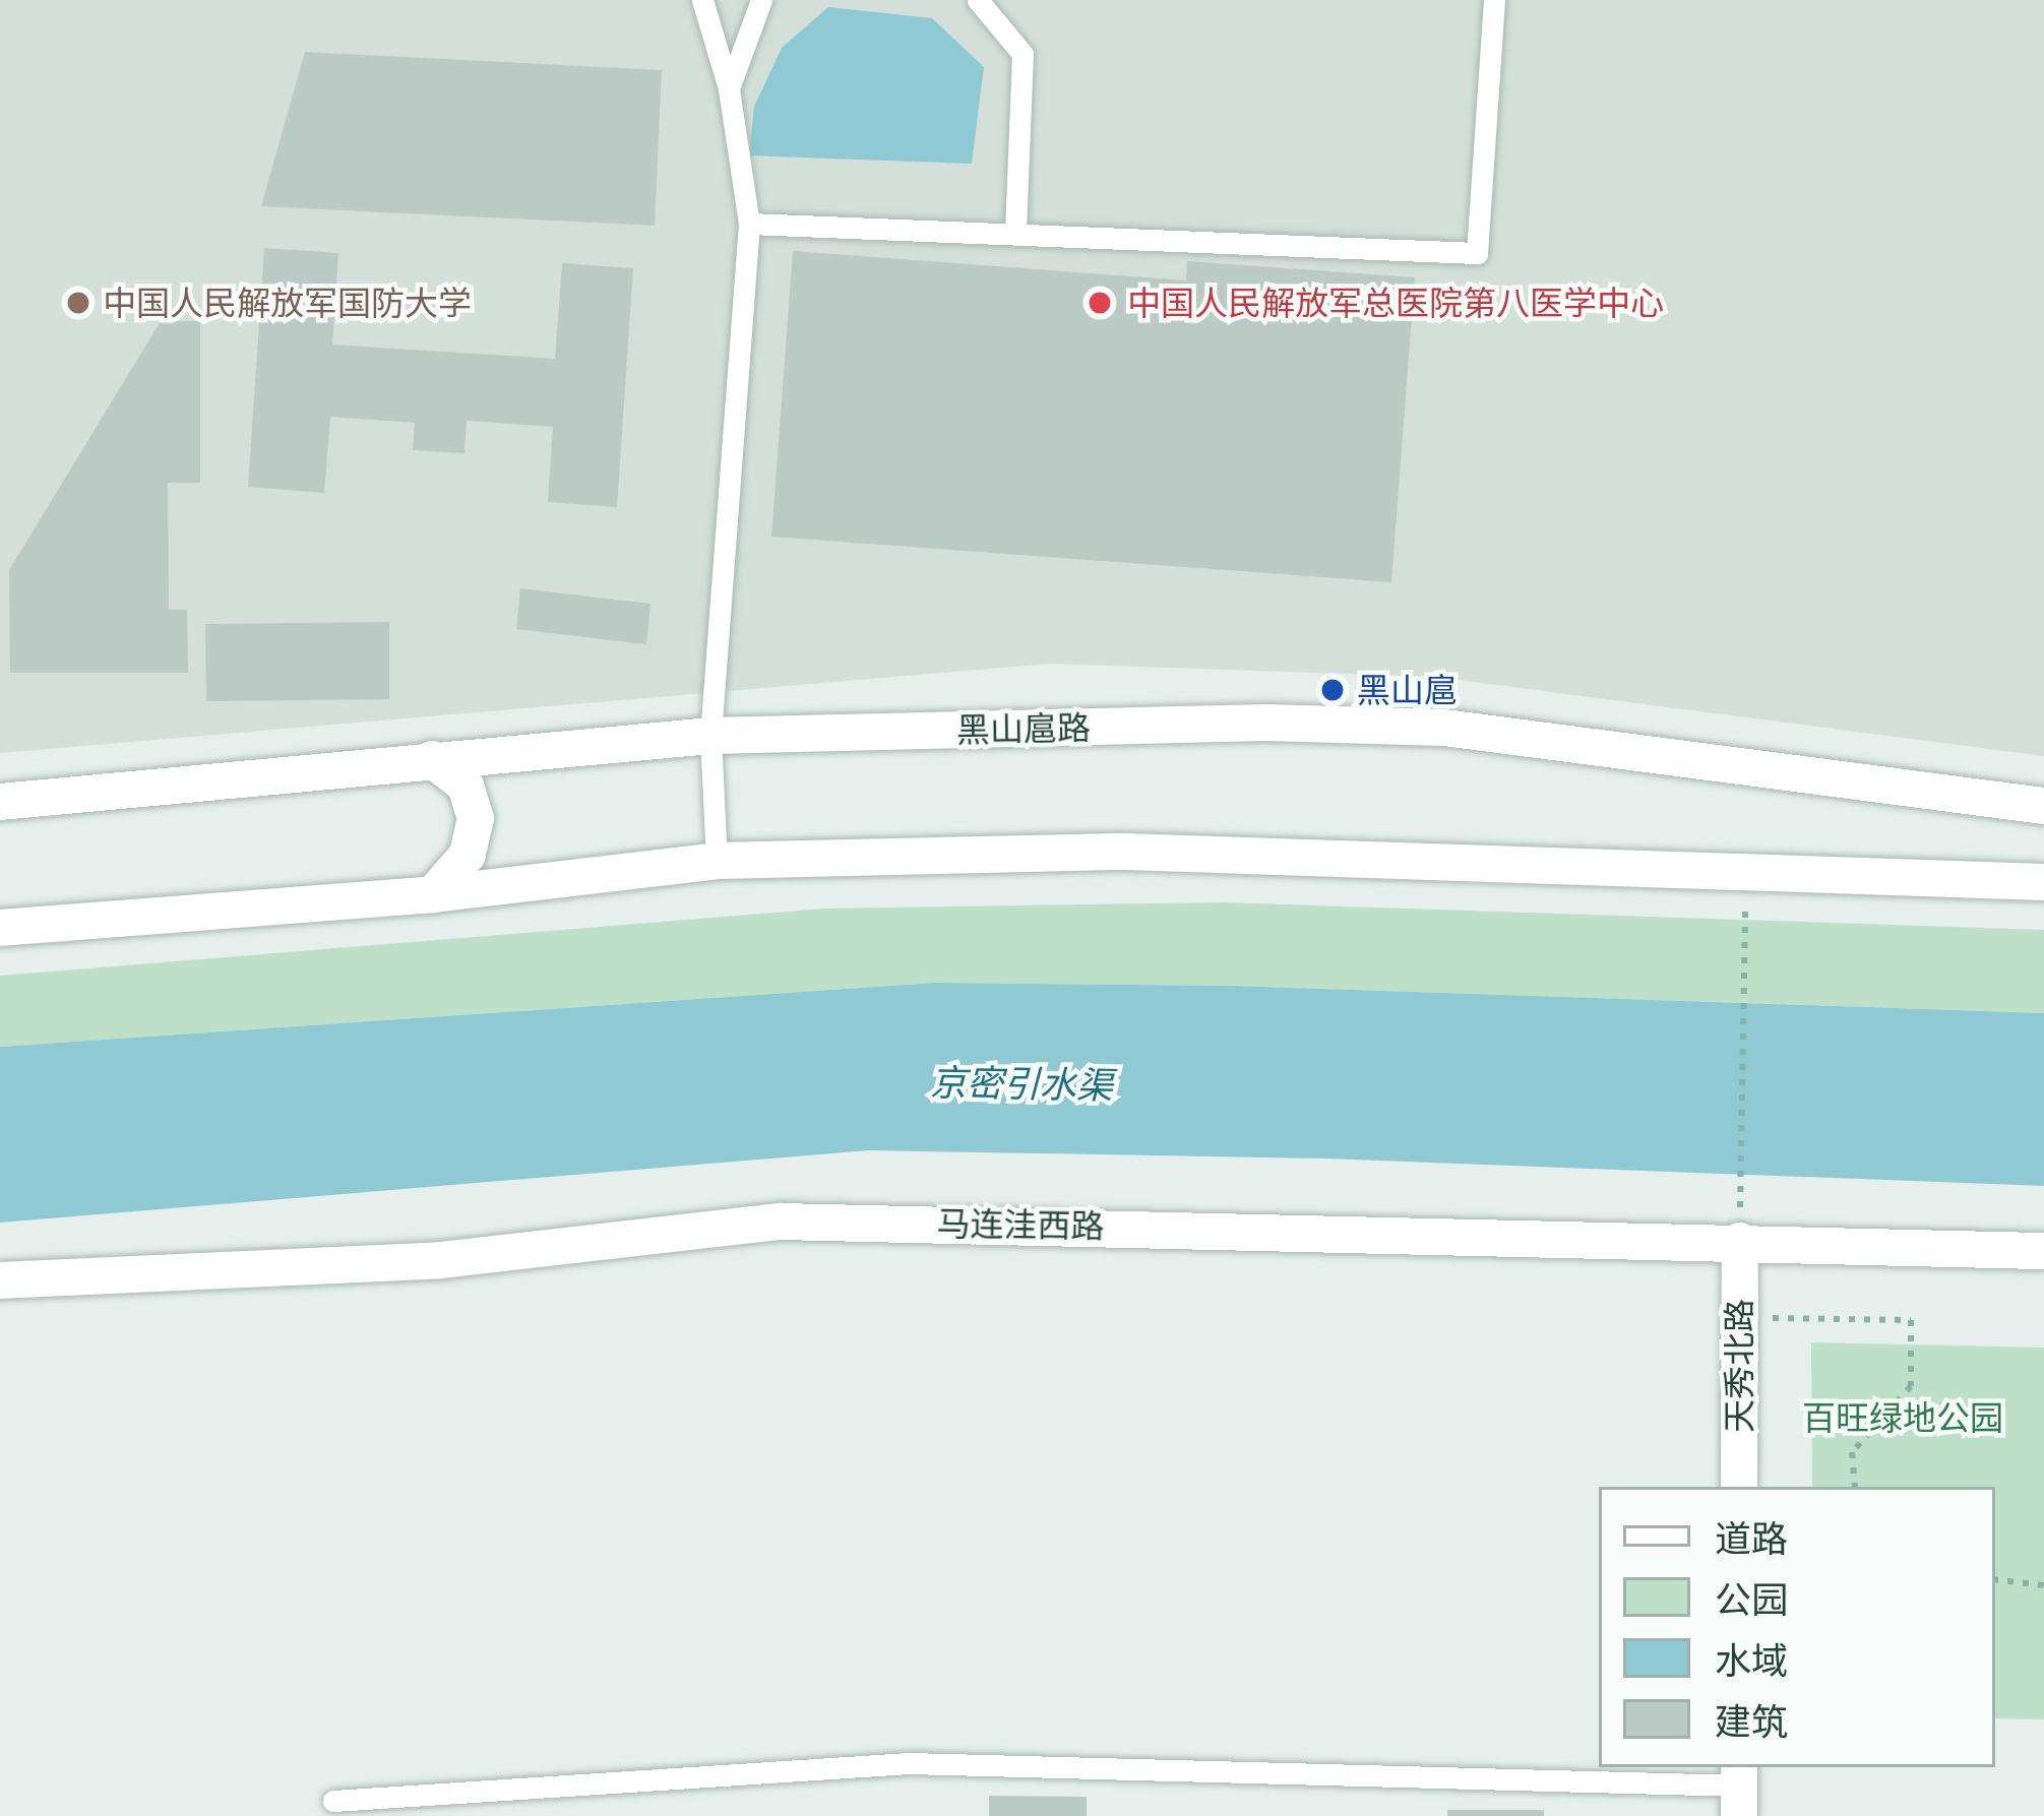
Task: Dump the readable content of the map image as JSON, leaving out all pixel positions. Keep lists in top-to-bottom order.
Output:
{
  "streets": {
    "main road": ["黑山扈路", "马连洼西路", "天秀北路"]
  },
  "crossings": [
    ["马连洼西路", "天秀北路"]
  ],
  "water": ["京密引水渠"],
  "parks": ["百旺绿地公园"],
  "places": ["中国人民解放军国防大学", "中国人民解放军总医院第八医学中心", "黑山扈"],
  "legend": [
    "道路",
    "公园",
    "水域",
    "建筑"
  ]
}
